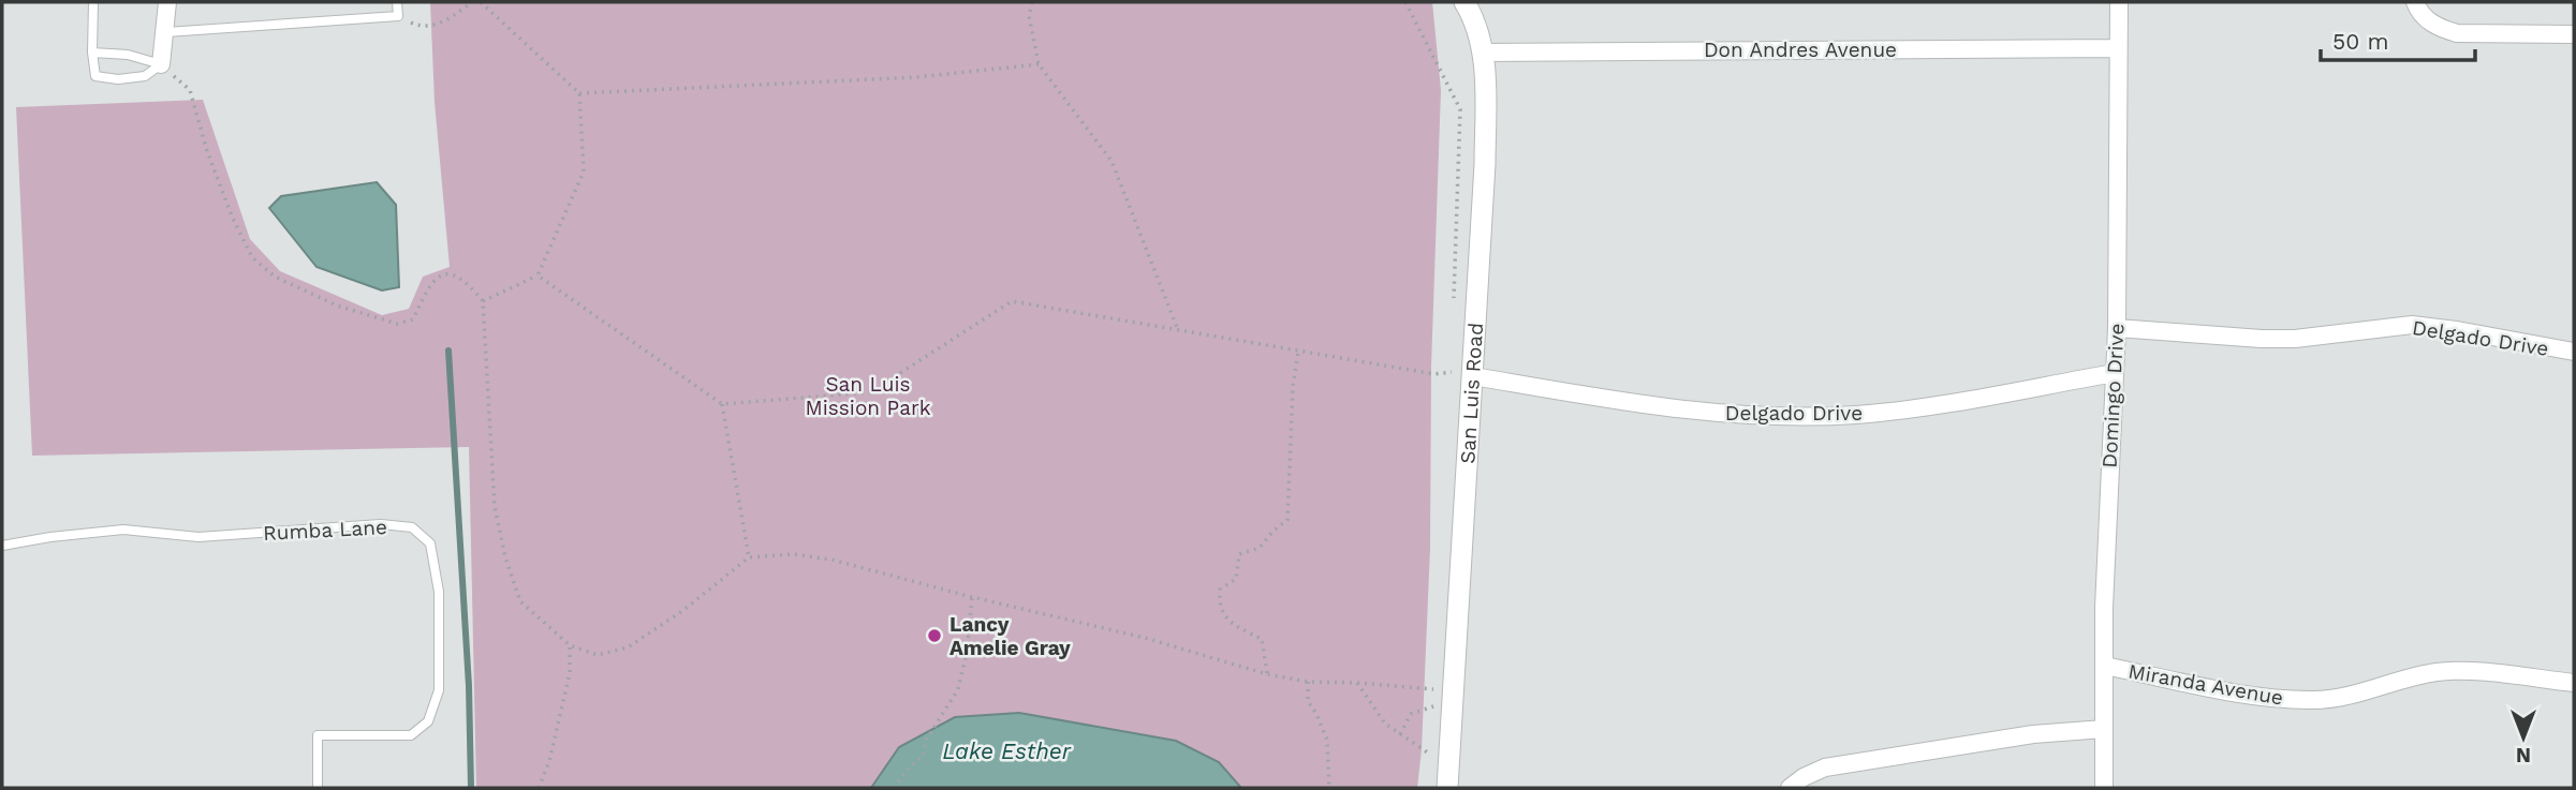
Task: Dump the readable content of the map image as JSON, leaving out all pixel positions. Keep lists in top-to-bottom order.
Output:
{
  "streets": {
    "street": [
      "Don Andres Avenue",
      "Delgado Drive",
      "San Luis Road",
      "Domingo Drive",
      "Miranda Avenue"
    ],
    "lane": ["Rumba Lane"]
  },
  "crossings": [
    ["Don Andres Avenue", "San Luis Road"],
    ["Don Andres Avenue", "Domingo Drive"],
    ["Delgado Drive", "San Luis Road"],
    ["Delgado Drive", "Domingo Drive"],
    ["Domingo Drive", "Miranda Avenue"]
  ],
  "water": ["Lake Esther"],
  "parks": ["San Luis Mission Park"],
  "places": ["Lancy Amelie Gray"],
  "scale_bar": "50 m",
  "north": "bottom"
}
